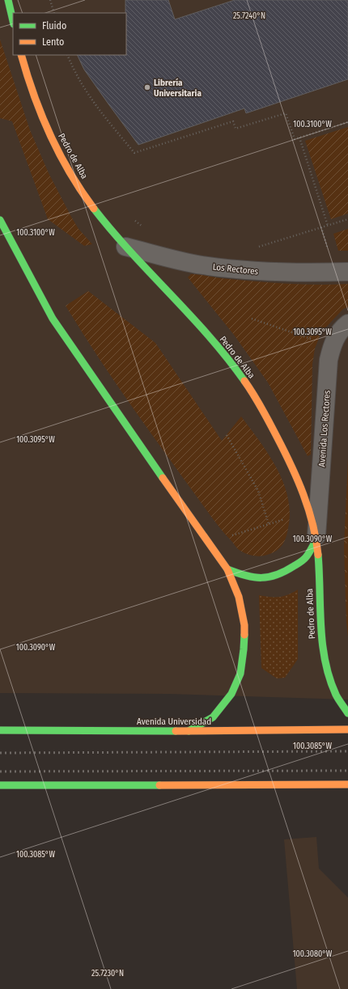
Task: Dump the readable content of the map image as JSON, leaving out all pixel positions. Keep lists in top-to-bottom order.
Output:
{
  "streets": {
    "main road": ["Pedro de Alba", "Avenida Universidad"],
    "street": ["Los Rectores", "Avenida Los Rectores"]
  },
  "crossings": [
    ["Pedro de Alba", "Los Rectores"],
    ["Pedro de Alba", "Avenida Los Rectores"]
  ],
  "places": ["Librería Universitaria"],
  "legend": ["Fluido", "Lento"],
  "coordinates": [
    "25.7240°N",
    "100.3100°W",
    "100.3095°W",
    "100.3090°W",
    "100.3085°W",
    "100.3080°W",
    "25.7230°N"
  ]
}
